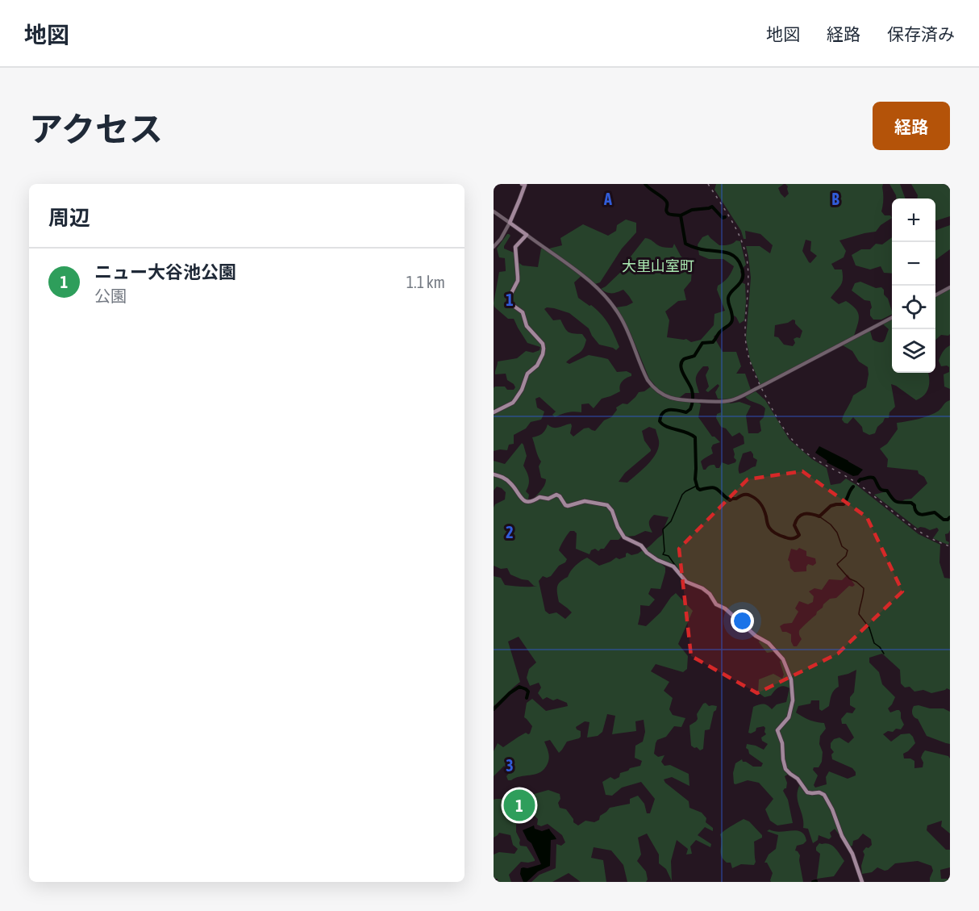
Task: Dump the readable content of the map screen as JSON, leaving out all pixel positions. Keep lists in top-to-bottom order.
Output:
{
  "districts": ["大里山室町"],
  "page": {
    "header": "地図",
    "nav": ["地図", "経路", "保存済み"],
    "title": "アクセス",
    "buttons": "経路",
    "heading": "周辺",
    "map_buttons": ["+", "−"],
    "list": [
      {
        "mark": "1",
        "name": "ニュー大谷池公園",
        "note": "公園",
        "value": "1.1 km"
      }
    ],
    "pins": "1"
  },
  "grid": {
    "columns": ["A", "B"],
    "rows": ["1", "2", "3"]
  }
}
